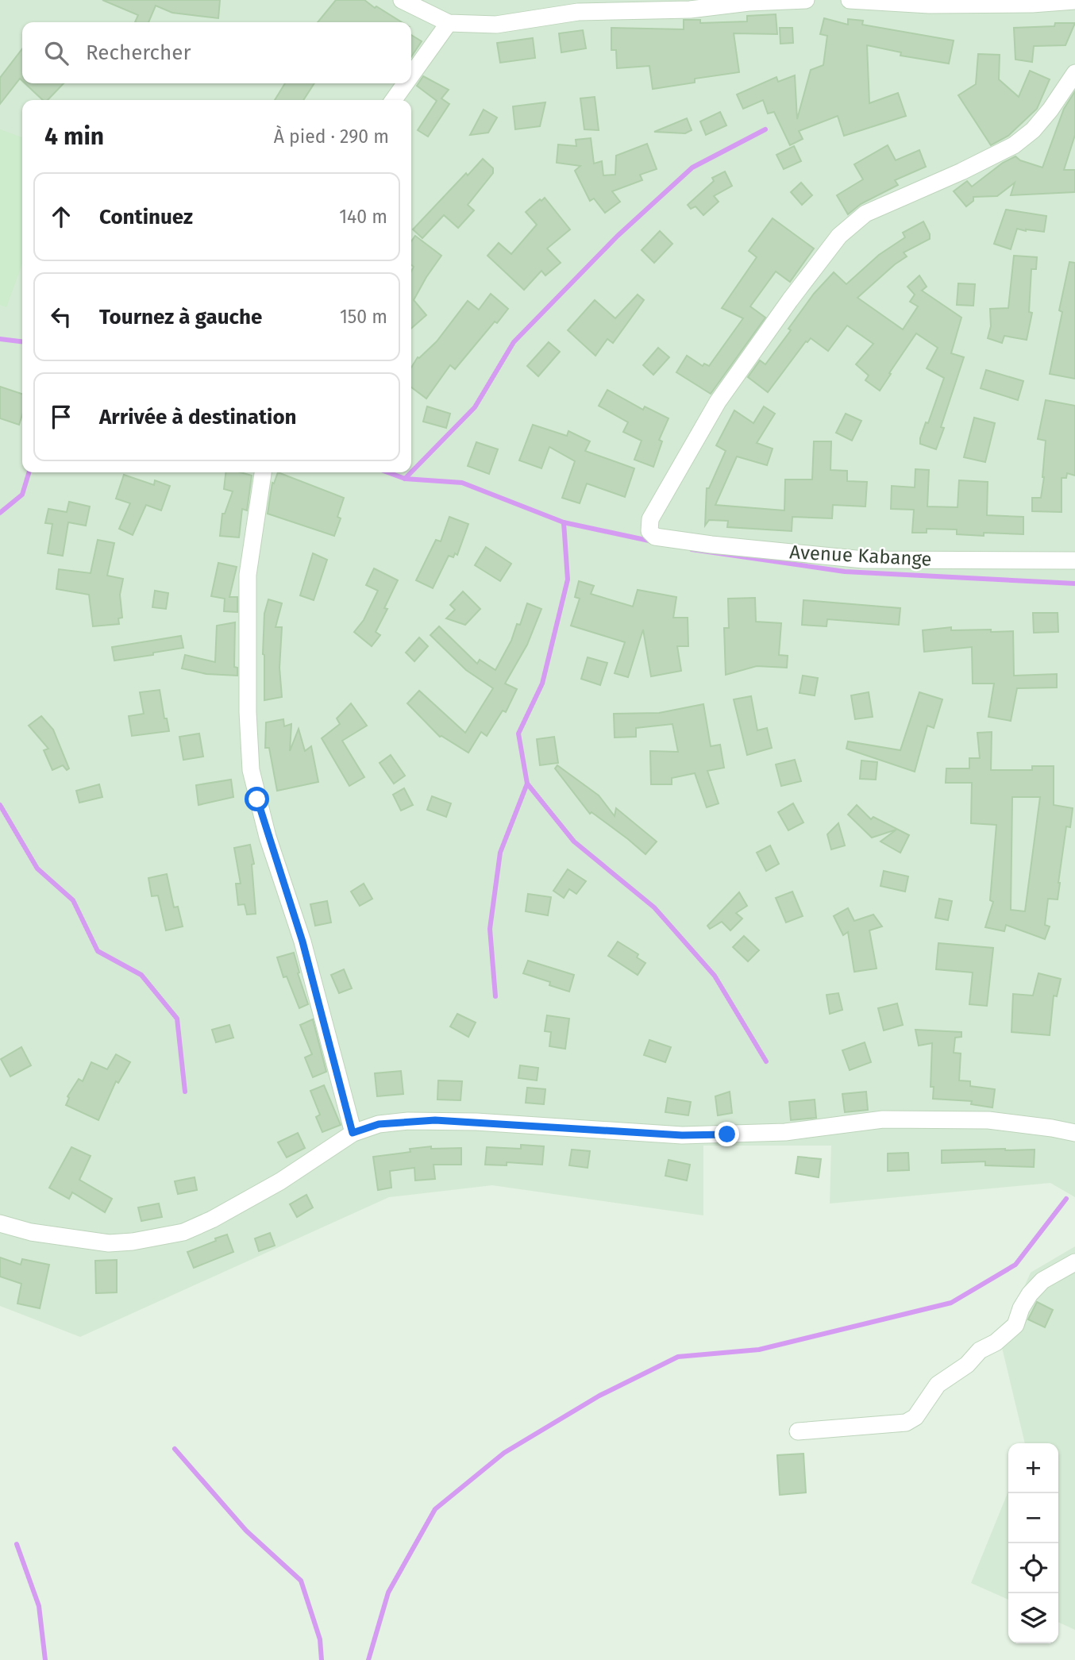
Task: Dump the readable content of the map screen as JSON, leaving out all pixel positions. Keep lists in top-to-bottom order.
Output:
{
  "streets": {
    "street": ["Avenue Kabange"]
  },
  "page": {
    "search": "Rechercher",
    "heading": ["4 min", "À pied · 290 m"],
    "list": [
      ["Continuez", "140 m"],
      ["Tournez à gauche", "150 m"],
      "Arrivée à destination"
    ],
    "map_buttons": ["+", "−"]
  }
}
